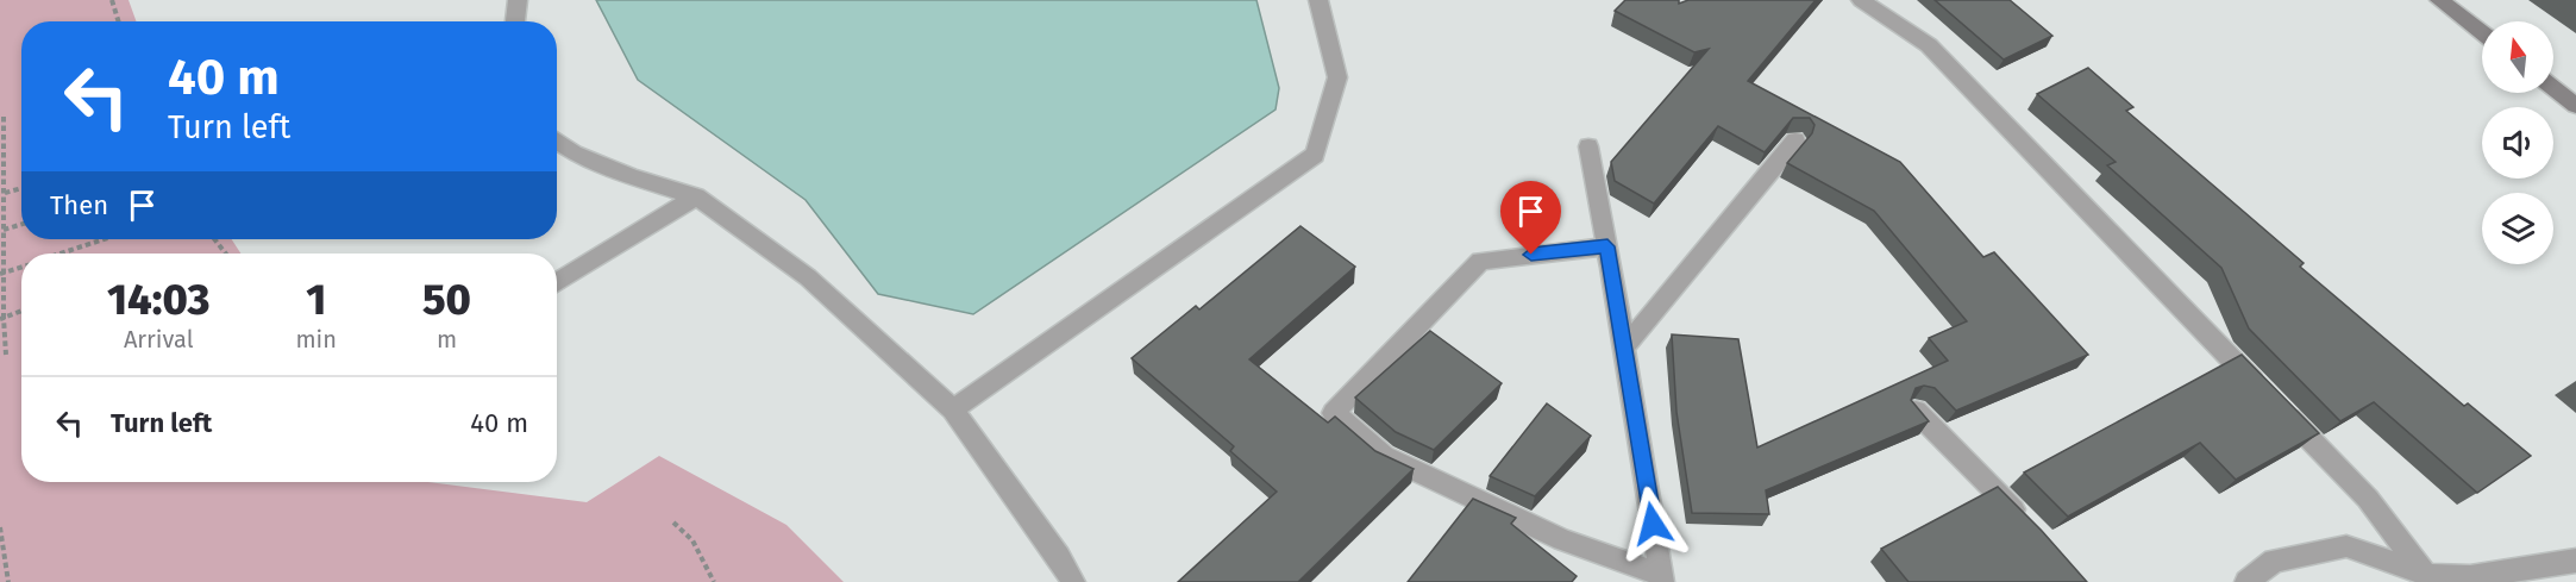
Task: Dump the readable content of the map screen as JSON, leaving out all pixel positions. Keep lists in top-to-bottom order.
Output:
{
  "north": "top",
  "page": {
    "turn": ["40 m", "Turn left"],
    "then": "Then",
    "eta": [
      "14:03",
      "Arrival",
      "1",
      "min",
      "50",
      "m"
    ],
    "list": [
      {
        "name": "Turn left",
        "value": "40 m"
      }
    ]
  }
}
